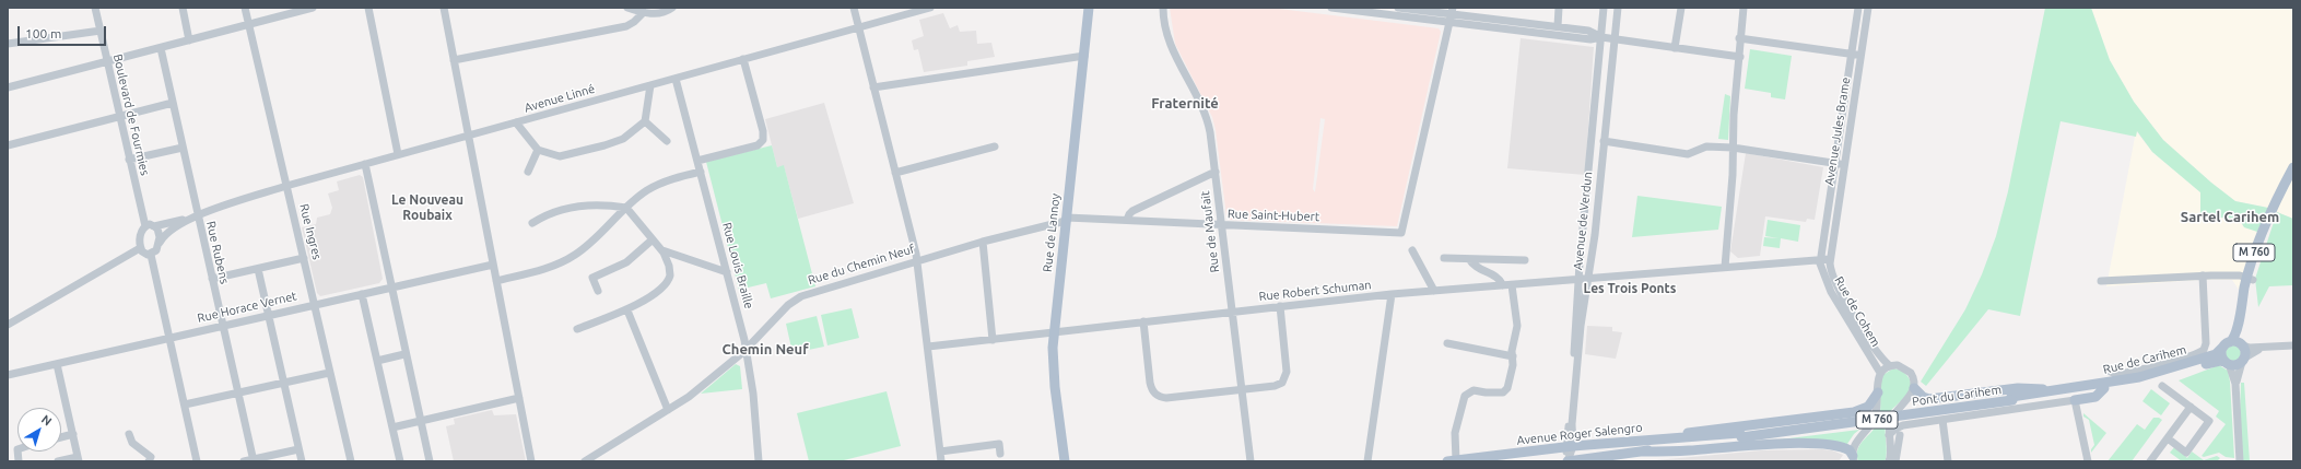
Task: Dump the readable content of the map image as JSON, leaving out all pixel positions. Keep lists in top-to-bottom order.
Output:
{
  "streets": {
    "main road": [
      "Rue de Lannoy",
      "M 760",
      "Rue de Carihem",
      "Pont du Carihem",
      "Avenue Roger Salengro"
    ],
    "street": [
      "Avenue Linné",
      "Boulevard de Fourmies",
      "Avenue Jules Brame",
      "Rue Saint-Hubert",
      "Avenue de Verdun",
      "Rue Ingres",
      "Rue de Maufait",
      "Rue Rubens",
      "Rue du Chemin Neuf",
      "Rue Louis Braille",
      "Rue Robert Schuman",
      "Rue Horace Vernet",
      "Rue de Cohem"
    ]
  },
  "crossings": [
    ["Avenue Linné", "Boulevard de Fourmies"],
    ["Avenue Linné", "Rue Ingres"],
    ["Avenue Linné", "Rue Rubens"],
    ["Avenue Linné", "Rue Louis Braille"],
    ["Avenue Jules Brame", "Rue Robert Schuman"],
    ["Avenue Jules Brame", "Rue de Cohem"],
    ["Rue Saint-Hubert", "Rue de Maufait"],
    ["Rue Saint-Hubert", "Rue de Lannoy"],
    ["Rue Saint-Hubert", "Rue du Chemin Neuf"],
    ["Avenue de Verdun", "Rue Robert Schuman"],
    ["Avenue de Verdun", "Avenue Roger Salengro"],
    ["Rue Ingres", "Rue Horace Vernet"],
    ["Rue de Maufait", "Rue Robert Schuman"],
    ["Rue de Lannoy", "Rue du Chemin Neuf"],
    ["Rue de Lannoy", "Rue Robert Schuman"],
    ["Rue Rubens", "Rue Horace Vernet"],
    ["M 760", "Rue de Carihem"],
    ["Rue du Chemin Neuf", "Rue Louis Braille"],
    ["Rue Robert Schuman", "Rue de Cohem"],
    ["Rue de Carihem", "Pont du Carihem"],
    ["Pont du Carihem", "Avenue Roger Salengro"]
  ],
  "districts": [
    "Fraternité",
    "Le Nouveau Roubaix",
    "Sartel Carihem",
    "Les Trois Ponts",
    "Chemin Neuf"
  ],
  "scale_bar": "100 m",
  "north": "top right"
}
